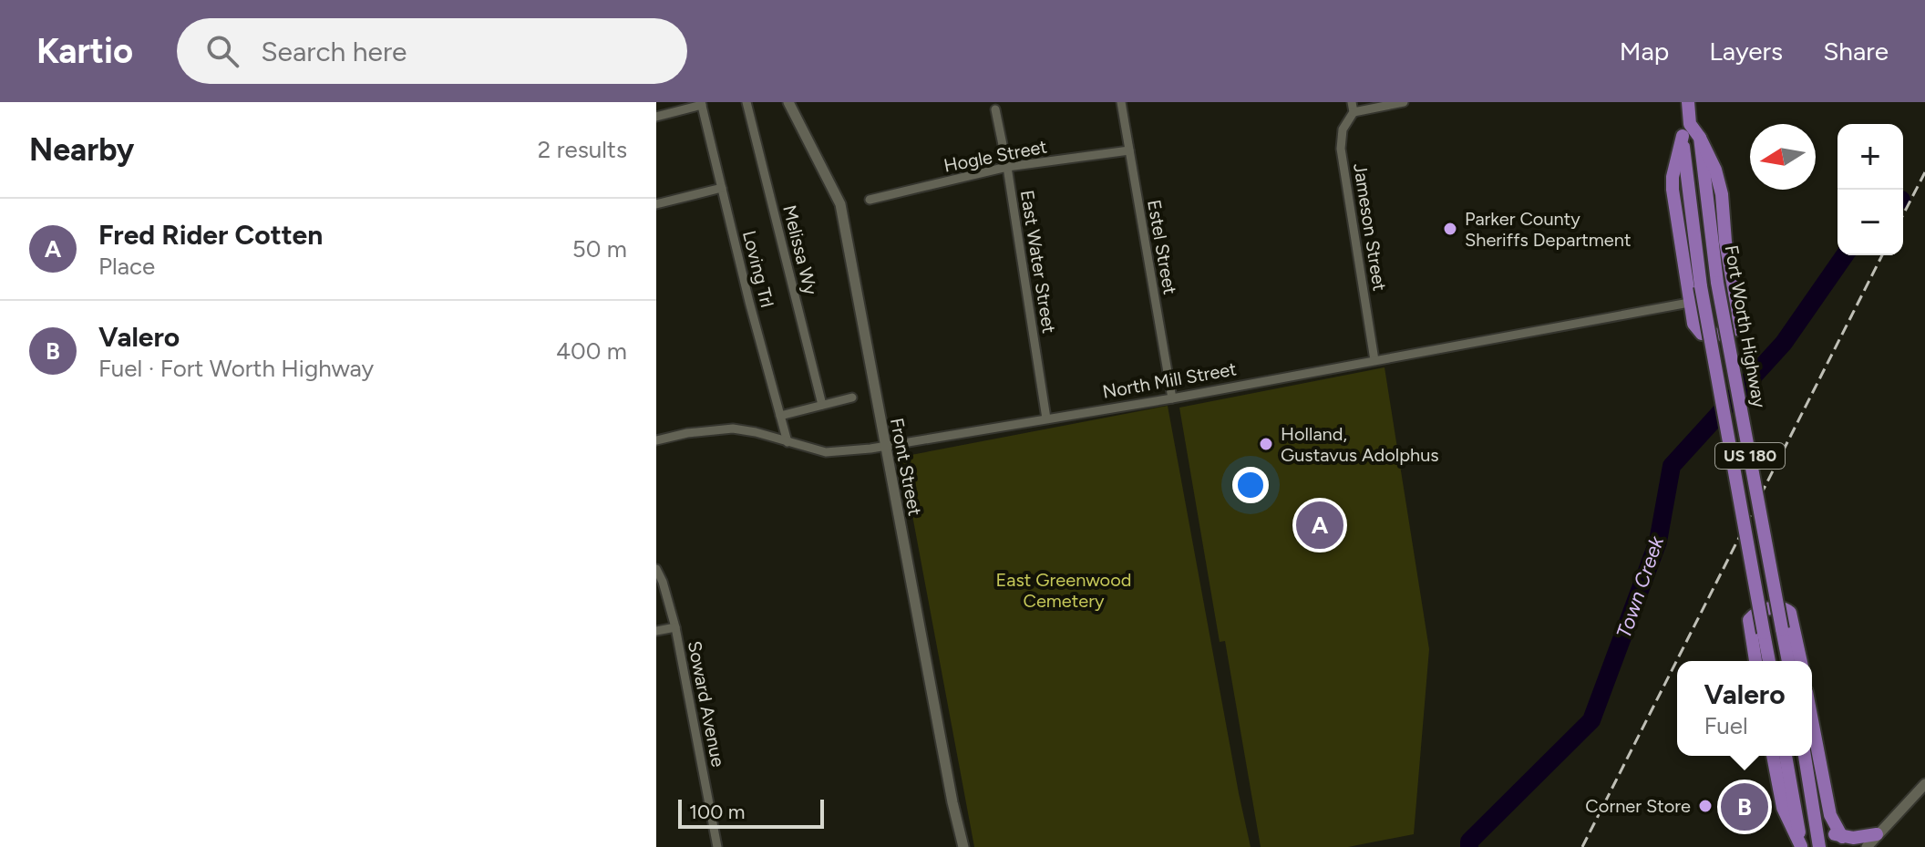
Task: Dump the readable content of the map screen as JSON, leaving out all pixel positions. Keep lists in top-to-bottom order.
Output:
{
  "streets": {
    "main road": ["Fort Worth Highway", "US 180"],
    "street": [
      "Hogle Street",
      "Jameson Street",
      "Estel Street",
      "Melissa Wy",
      "East Water Street",
      "Loving Trl",
      "North Mill Street",
      "Front Street",
      "Soward Avenue"
    ]
  },
  "crossings": [
    ["Hogle Street", "Estel Street"],
    ["Hogle Street", "East Water Street"],
    ["Jameson Street", "North Mill Street"],
    ["Estel Street", "North Mill Street"],
    ["East Water Street", "North Mill Street"],
    ["Loving Trl", "North Mill Street"],
    ["North Mill Street", "Front Street"]
  ],
  "water": ["Town Creek"],
  "parks": ["East Greenwood Cemetery"],
  "places": ["Parker County Sheriffs Department", "Holland, Gustavus Adolphus", "Corner Store"],
  "scale_bar": "100 m",
  "north": "left",
  "page": {
    "header": "Kartio",
    "search": "Search here",
    "nav": ["Map", "Layers", "Share"],
    "heading": ["Nearby", "2 results"],
    "map_buttons": ["+", "−"],
    "list": [
      {
        "mark": "A",
        "name": "Fred Rider Cotten",
        "note": "Place",
        "value": "50 m"
      },
      {
        "mark": "B",
        "name": "Valero",
        "note": "Fuel · Fort Worth Highway",
        "value": "400 m"
      }
    ],
    "pins": ["A", "B"],
    "popup": ["Valero", "Fuel"],
    "scale": "100 m"
  }
}
